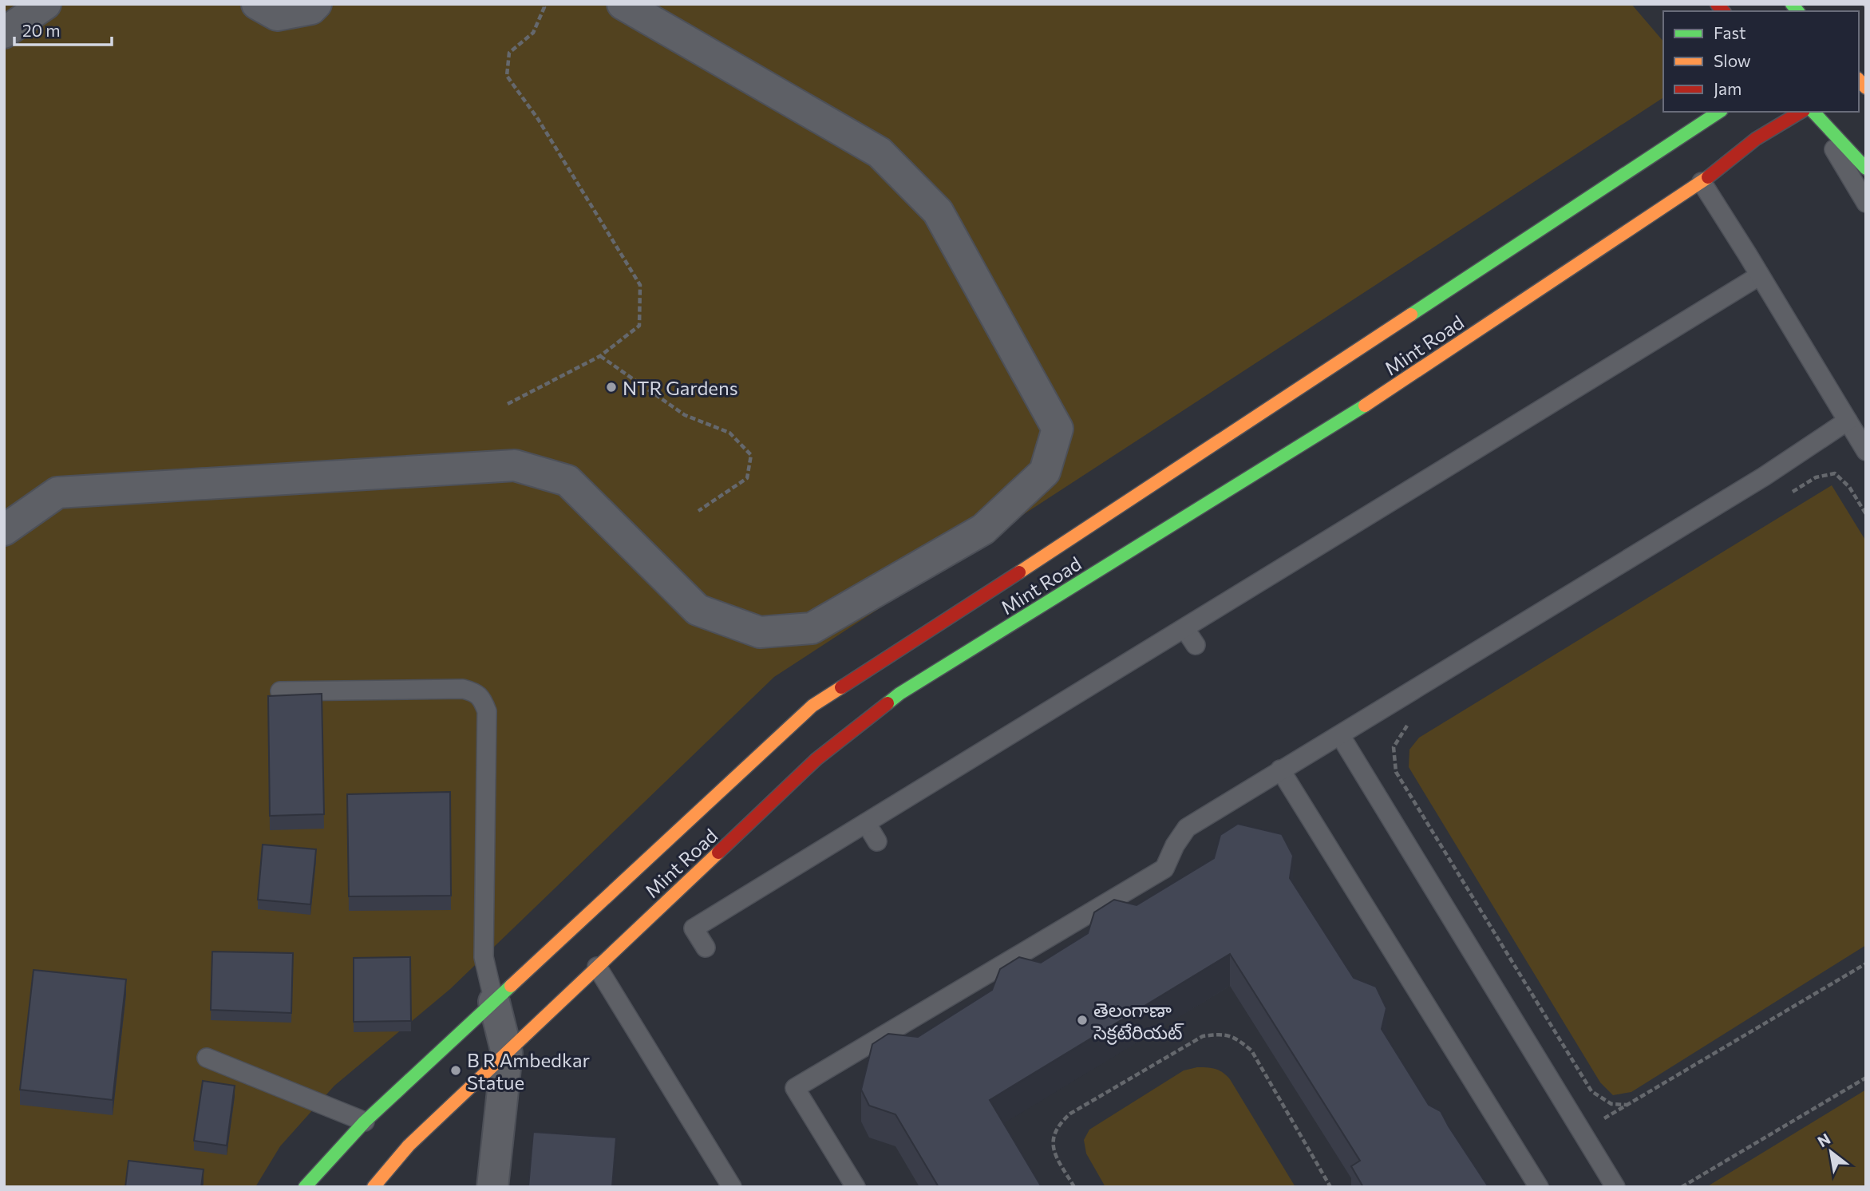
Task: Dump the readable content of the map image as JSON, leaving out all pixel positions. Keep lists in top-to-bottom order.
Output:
{
  "streets": {
    "street": ["Mint Road"]
  },
  "places": ["NTR Gardens", "తెలంగాణా సెక్రటేరియట్", "B R Ambedkar Statue"],
  "legend": ["Fast", "Slow", "Jam"],
  "scale_bar": "20 m",
  "north": "top left"
}
